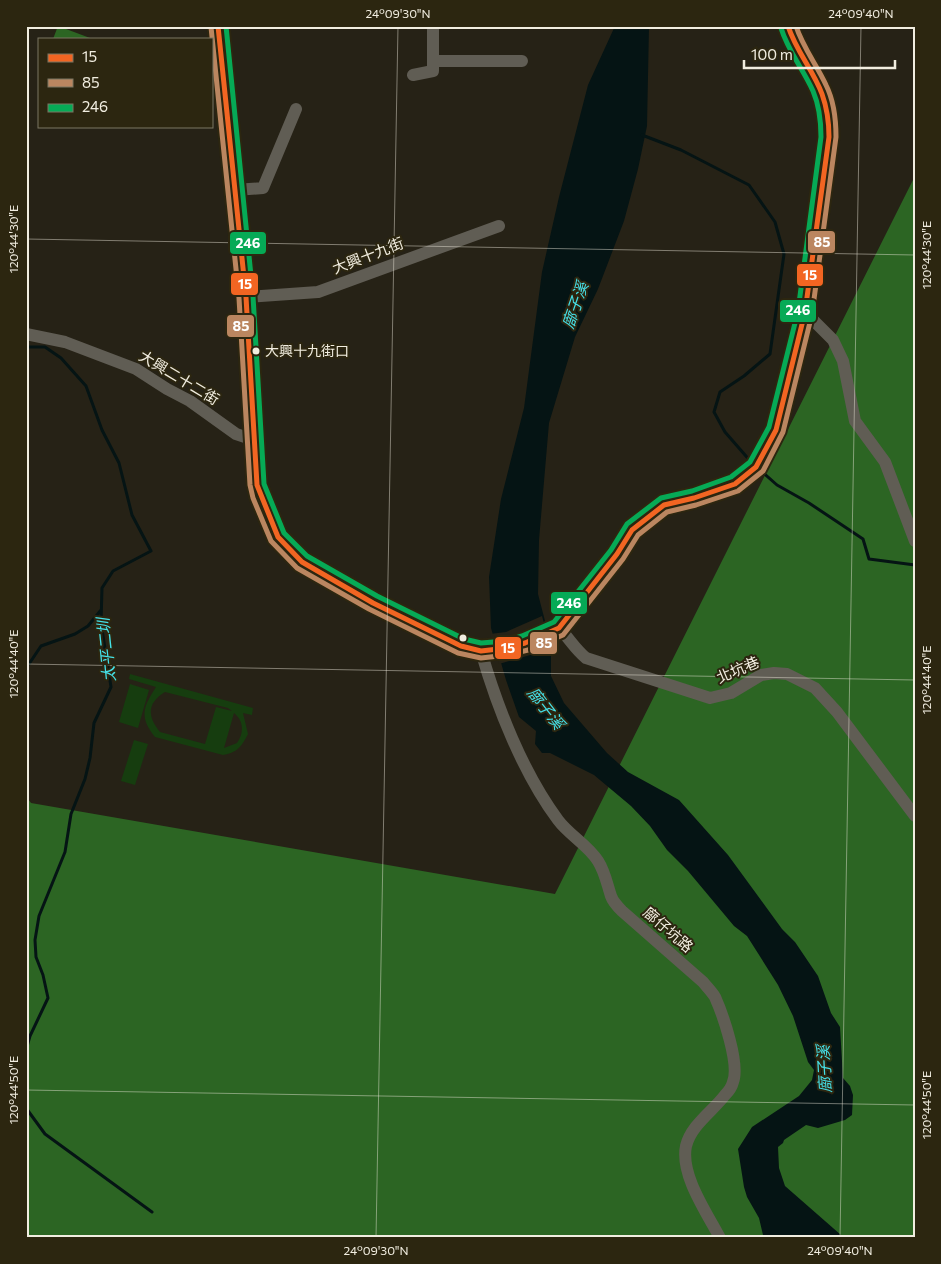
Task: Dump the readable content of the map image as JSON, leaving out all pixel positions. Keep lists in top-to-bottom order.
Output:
{
  "streets": {
    "street": [
      "大興十九街",
      "大興二十二街",
      "北坑巷",
      "廍仔坑路"
    ]
  },
  "water": ["廍子溪", "太平二圳"],
  "places": ["大興十九街口"],
  "lines": ["transit line 15", "transit line 85", "transit line 246"],
  "legend": ["15", "85", "246"],
  "scale_bar": "100 m",
  "coordinates": [
    "24°09'30\"N",
    "24°09'40\"N",
    "120°44'30\"E",
    "120°44'40\"E",
    "120°44'50\"E"
  ]
}
